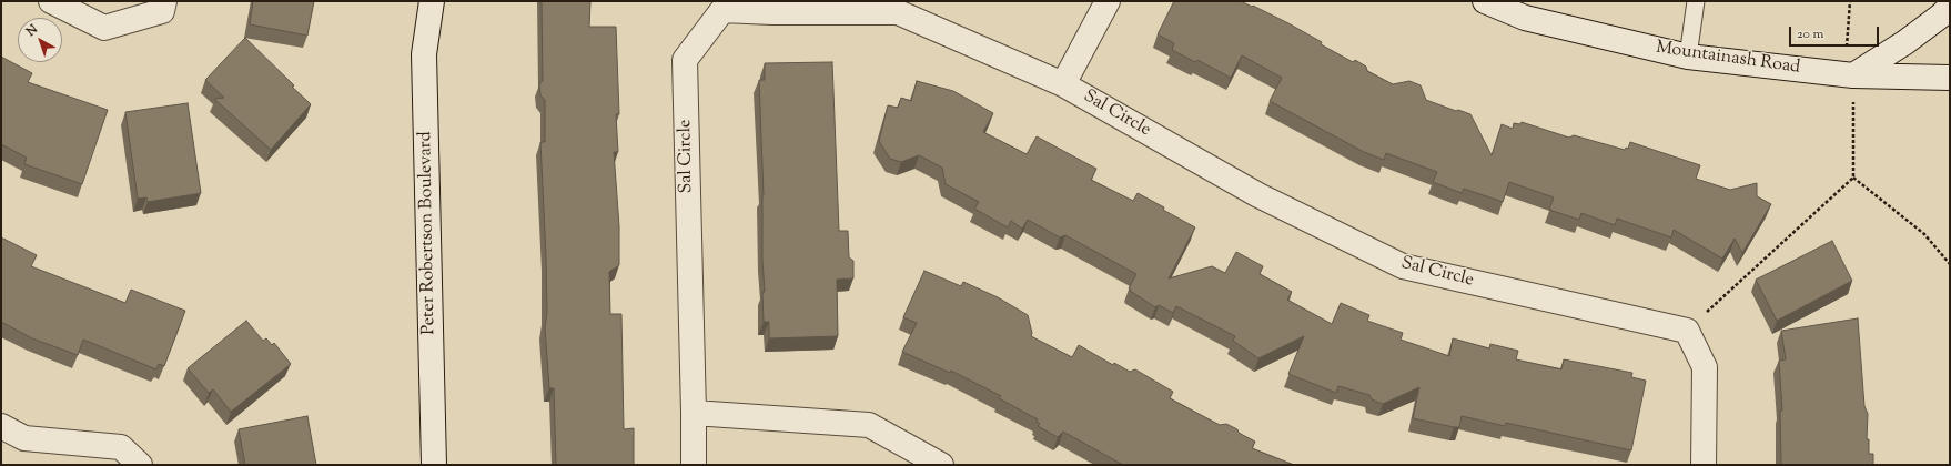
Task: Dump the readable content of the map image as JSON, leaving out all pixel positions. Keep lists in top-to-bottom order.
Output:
{
  "streets": {
    "street": ["Mountainash Road", "Sal Circle", "Peter Robertson Boulevard"]
  },
  "scale_bar": "20 m",
  "north": "top left"
}
